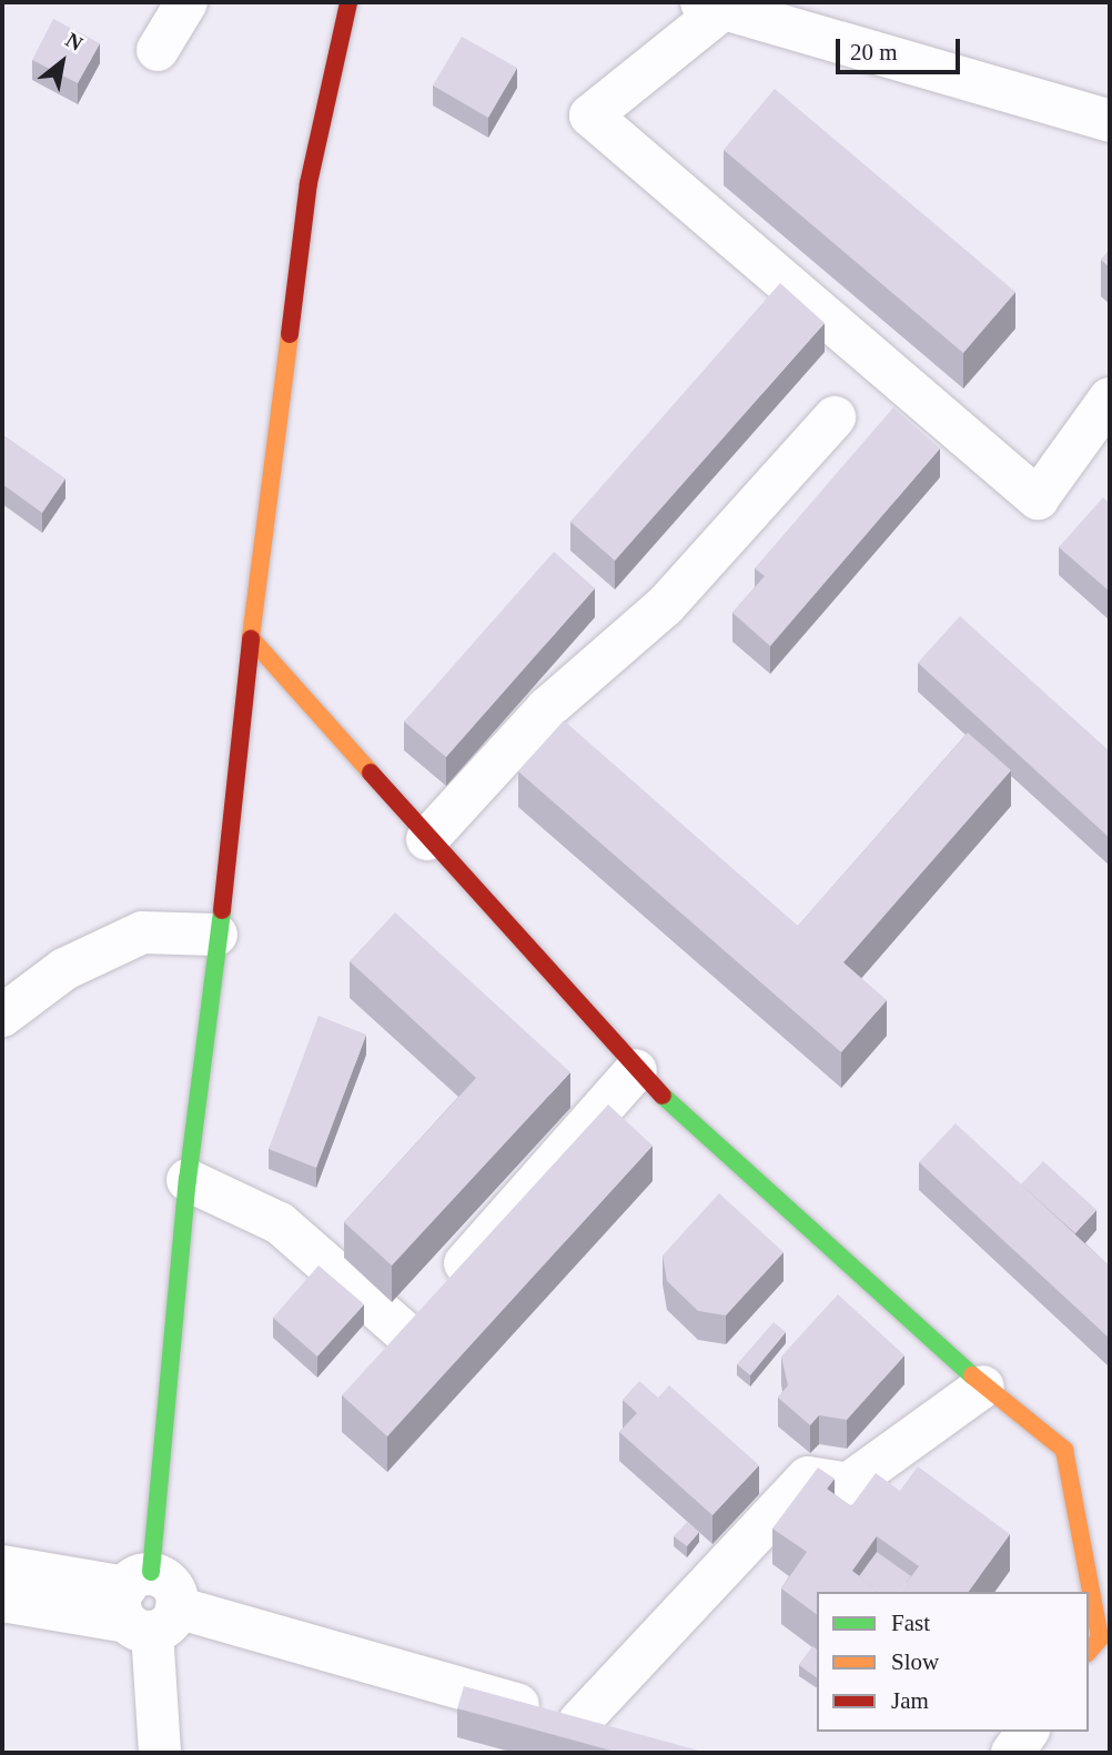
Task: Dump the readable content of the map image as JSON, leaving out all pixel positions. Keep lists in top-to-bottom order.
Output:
{
  "legend": ["Fast", "Slow", "Jam"],
  "scale_bar": "20 m",
  "north": "top right"
}
